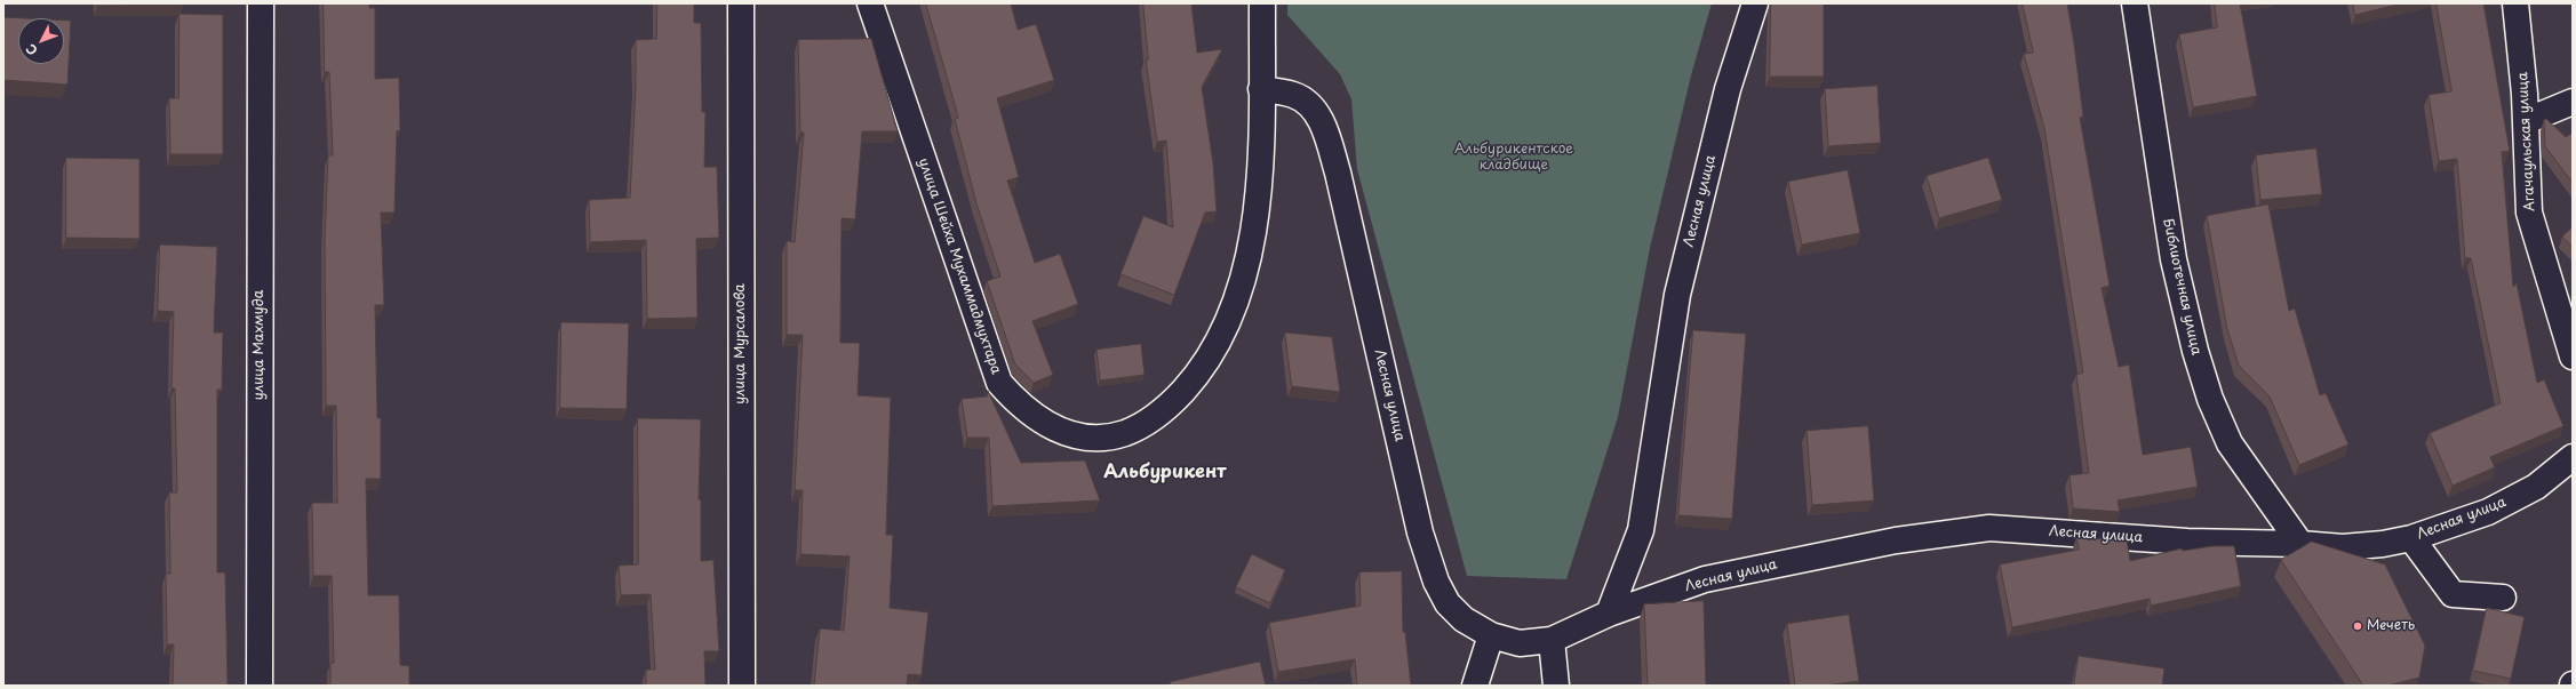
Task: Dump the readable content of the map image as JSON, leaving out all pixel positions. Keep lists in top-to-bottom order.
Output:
{
  "streets": {
    "street": [
      "Агачаульская улица",
      "Лесная улица",
      "улица Шейха Мухаммадмухтара",
      "Библиотечная улица",
      "улица Мурсалова",
      "улица Махмуда"
    ]
  },
  "crossings": [
    ["Лесная улица", "улица Шейха Мухаммадмухтара"],
    ["Лесная улица", "Библиотечная улица"]
  ],
  "districts": ["Альбурикент"],
  "parks": ["Альбурикентское кладбище"],
  "places": ["Мечеть"],
  "north": "bottom left"
}
